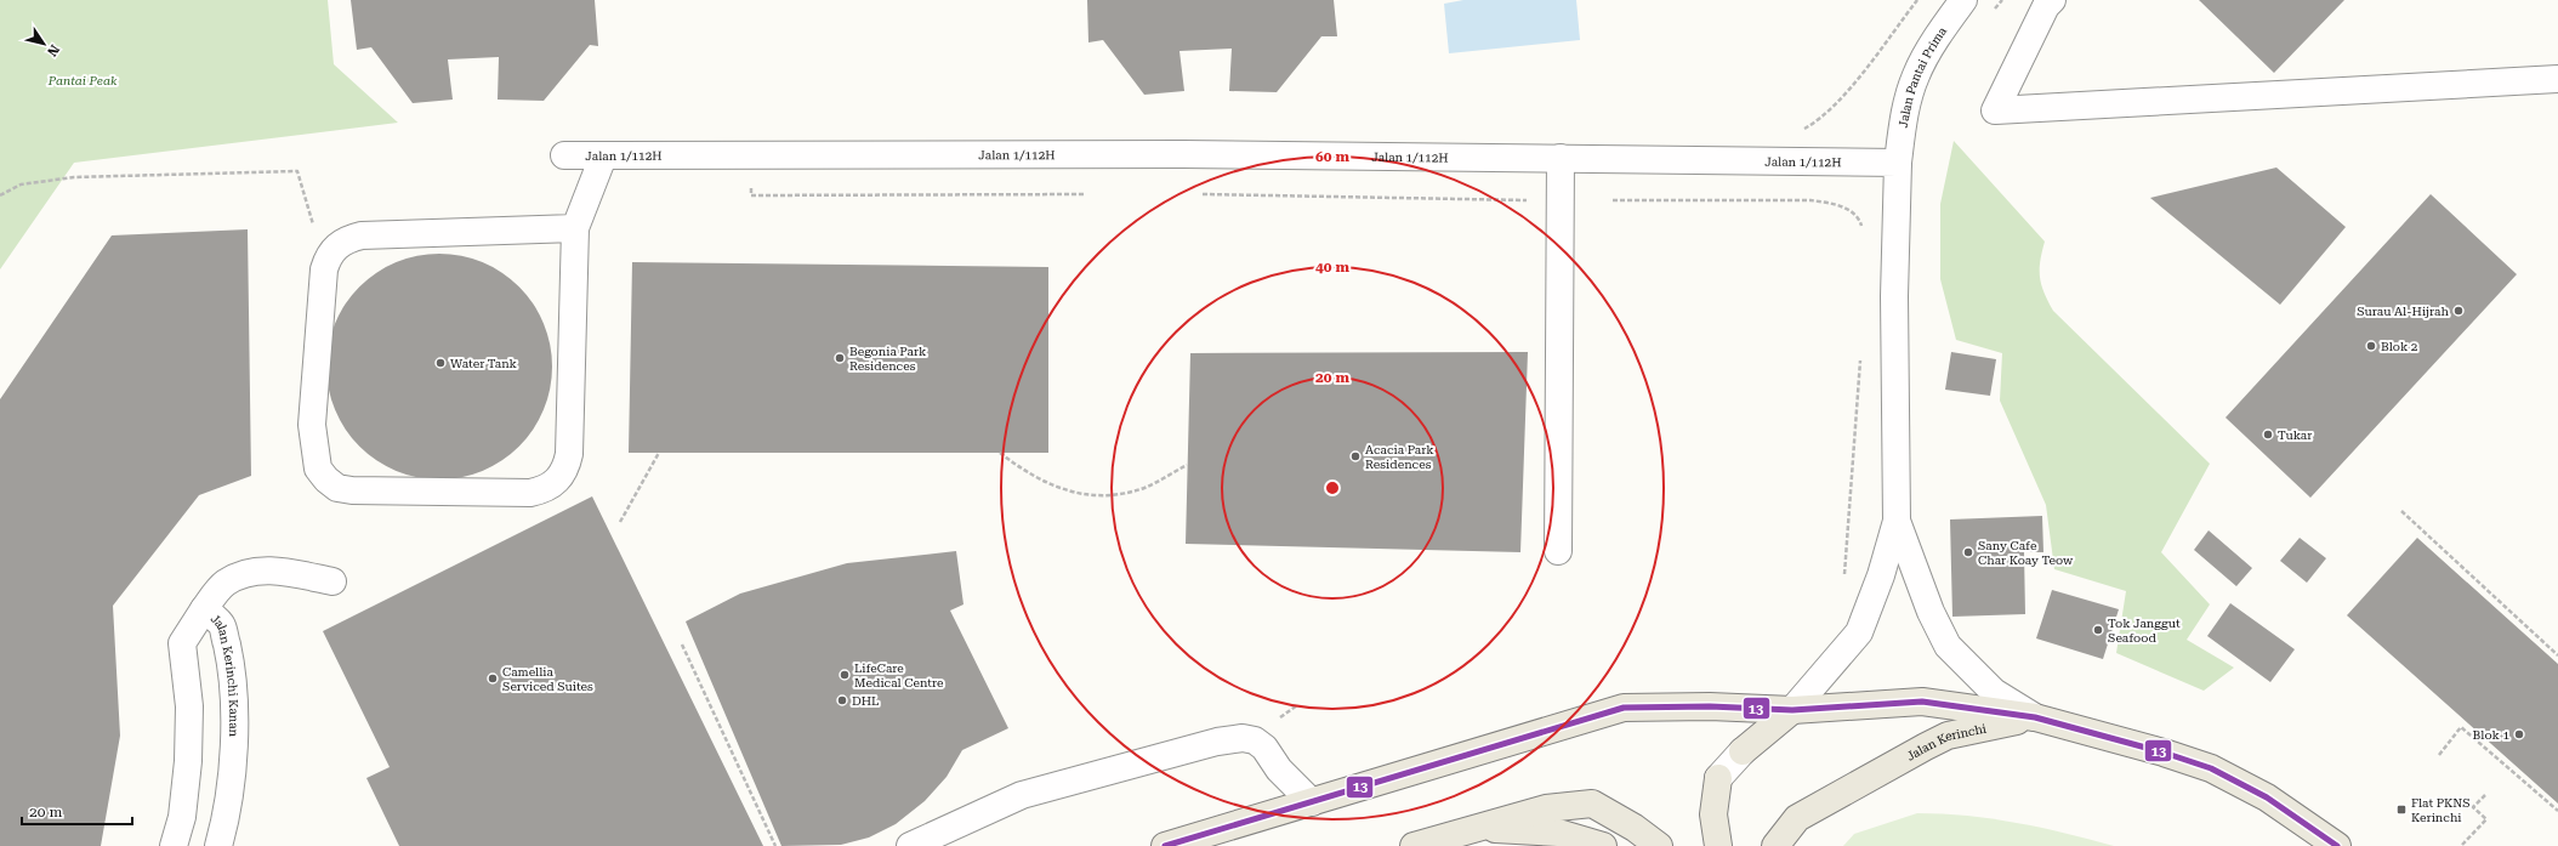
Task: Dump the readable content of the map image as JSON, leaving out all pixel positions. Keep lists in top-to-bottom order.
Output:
{
  "streets": {
    "main road": ["Jalan Kerinchi"],
    "street": ["Jalan Pantai Prima", "Jalan 1/112H", "Jalan Kerinchi Kanan"]
  },
  "crossings": [
    ["Jalan Pantai Prima", "Jalan 1/112H"]
  ],
  "parks": ["Pantai Peak"],
  "places": {
    "other": [
      "Surau Al-Hijrah",
      "Blok 2",
      "Begonia Park Residences",
      "Water Tank",
      "Tukar",
      "Acacia Park Residences",
      "Sany Cafe Char Koay Teow",
      "Tok Janggut Seafood",
      "LifeCare Medical Centre",
      "Camellia Serviced Suites",
      "DHL",
      "Blok 1"
    ],
    "transit": ["Flat PKNS Kerinchi"]
  },
  "lines": ["transit line 13"],
  "scale_bar": "20 m",
  "north": "bottom right",
  "rings": ["60 m", "40 m", "20 m"]
}
